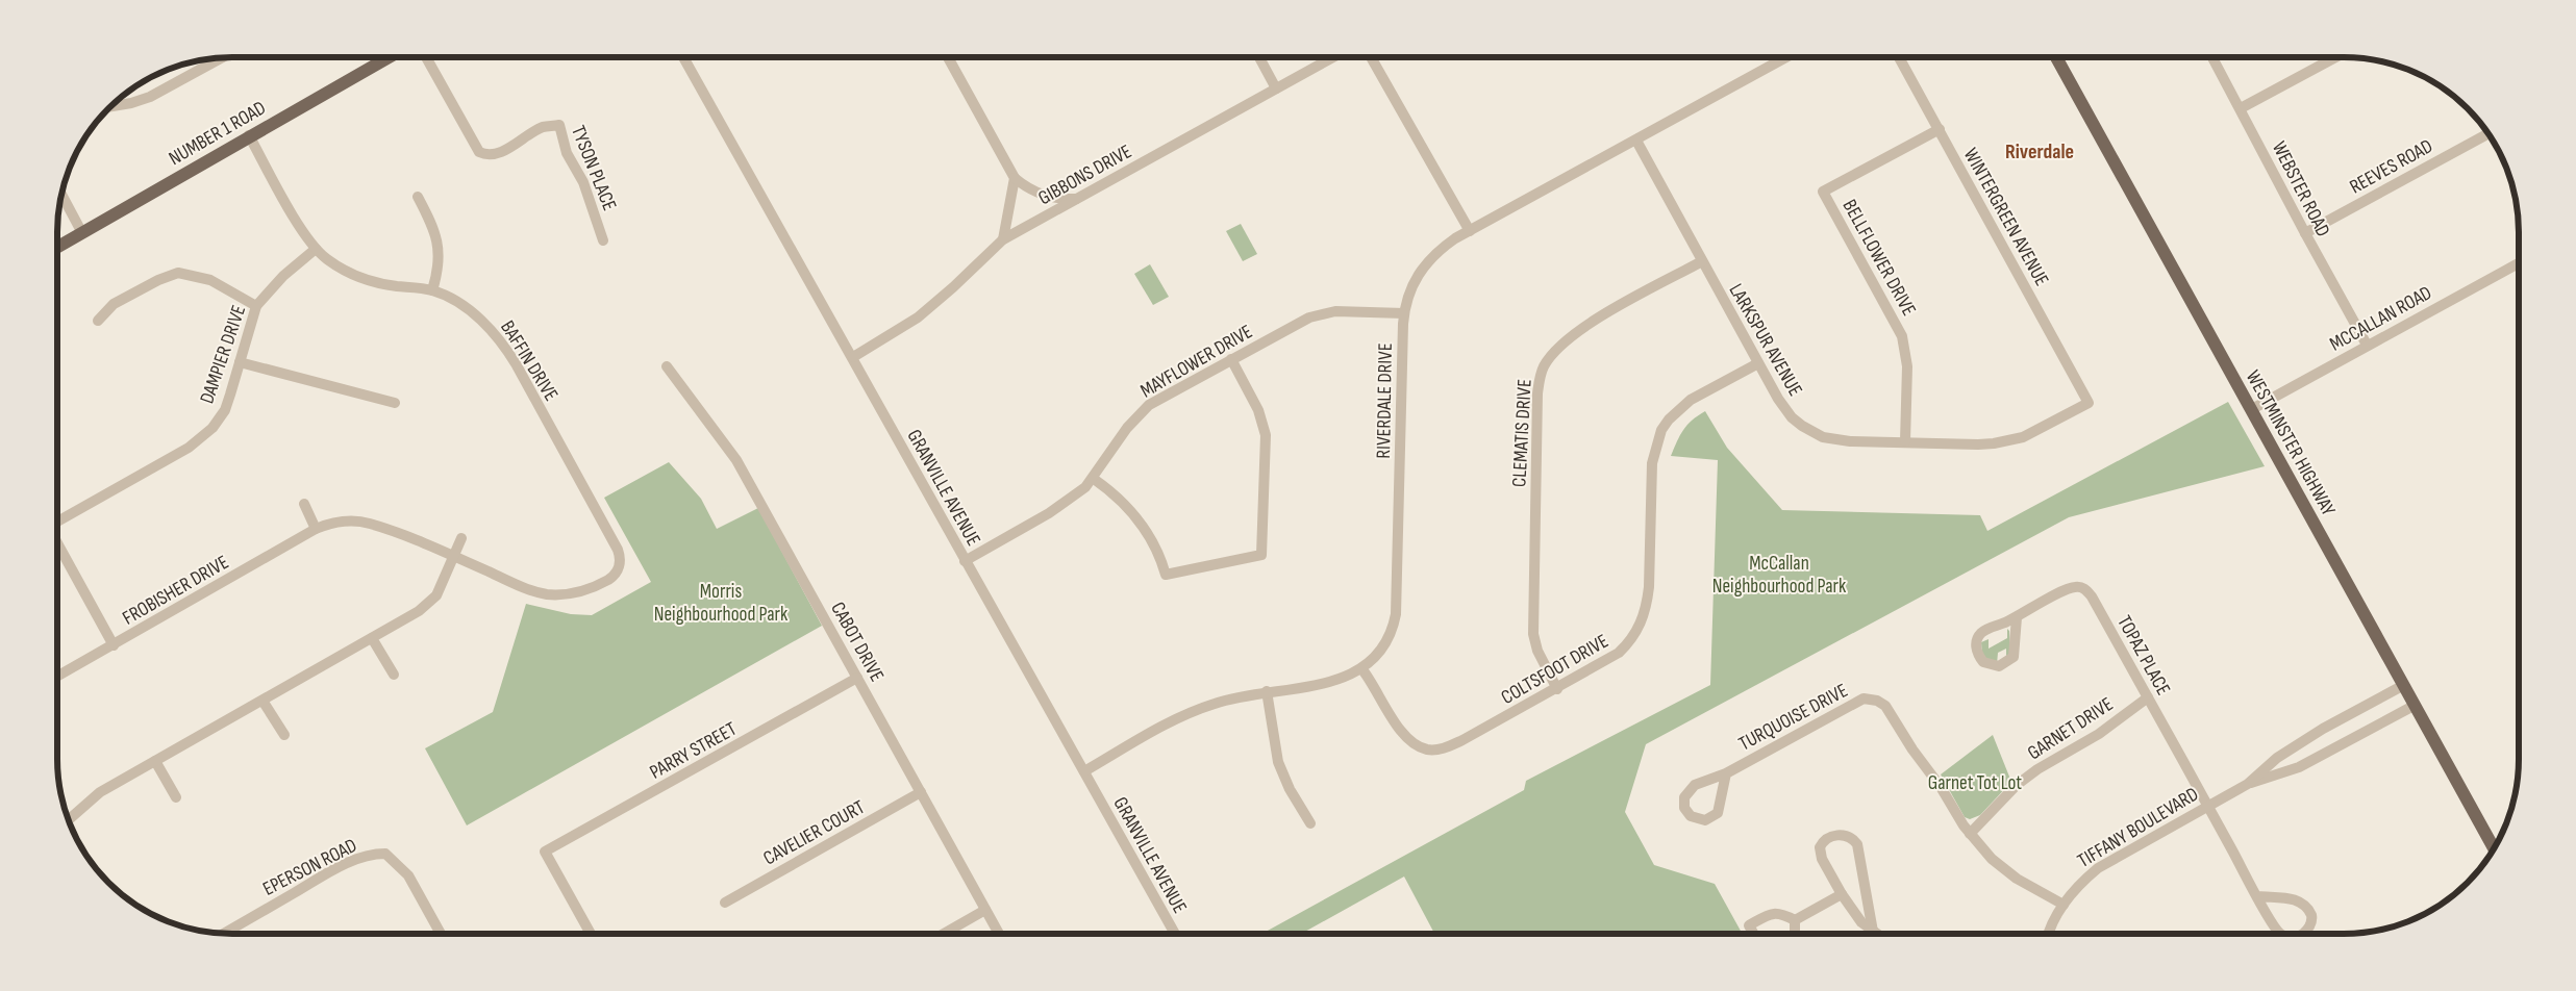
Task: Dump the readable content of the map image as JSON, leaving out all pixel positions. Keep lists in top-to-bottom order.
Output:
{
  "streets": {
    "main road": ["NUMBER 1 ROAD", "WESTMINSTER HIGHWAY"],
    "street": [
      "REEVES ROAD",
      "TYSON PLACE",
      "GIBBONS DRIVE",
      "WEBSTER ROAD",
      "WINTERGREEN AVENUE",
      "BELLFLOWER DRIVE",
      "MCCALLAN ROAD",
      "LARKSPUR AVENUE",
      "DAMPIER DRIVE",
      "BAFFIN DRIVE",
      "MAYFLOWER DRIVE",
      "RIVERDALE DRIVE",
      "CLEMATIS DRIVE",
      "GRANVILLE AVENUE",
      "FROBISHER DRIVE",
      "CABOT DRIVE",
      "TOPAZ PLACE",
      "COLTSFOOT DRIVE",
      "TURQUOISE DRIVE",
      "GARNET DRIVE",
      "PARRY STREET",
      "TIFFANY BOULEVARD",
      "CAVELIER COURT",
      "EPERSON ROAD"
    ]
  },
  "crossings": [
    ["NUMBER 1 ROAD", "BAFFIN DRIVE"],
    ["REEVES ROAD", "WEBSTER ROAD"],
    ["GIBBONS DRIVE", "GRANVILLE AVENUE"],
    ["WEBSTER ROAD", "MCCALLAN ROAD"],
    ["WINTERGREEN AVENUE", "BELLFLOWER DRIVE"],
    ["WINTERGREEN AVENUE", "LARKSPUR AVENUE"],
    ["BELLFLOWER DRIVE", "LARKSPUR AVENUE"],
    ["MCCALLAN ROAD", "WESTMINSTER HIGHWAY"],
    ["LARKSPUR AVENUE", "RIVERDALE DRIVE"],
    ["LARKSPUR AVENUE", "CLEMATIS DRIVE"],
    ["LARKSPUR AVENUE", "COLTSFOOT DRIVE"],
    ["DAMPIER DRIVE", "BAFFIN DRIVE"],
    ["BAFFIN DRIVE", "FROBISHER DRIVE"],
    ["MAYFLOWER DRIVE", "RIVERDALE DRIVE"],
    ["MAYFLOWER DRIVE", "GRANVILLE AVENUE"],
    ["RIVERDALE DRIVE", "GRANVILLE AVENUE"],
    ["RIVERDALE DRIVE", "COLTSFOOT DRIVE"],
    ["CLEMATIS DRIVE", "COLTSFOOT DRIVE"],
    ["WESTMINSTER HIGHWAY", "TIFFANY BOULEVARD"],
    ["CABOT DRIVE", "PARRY STREET"],
    ["CABOT DRIVE", "CAVELIER COURT"],
    ["TOPAZ PLACE", "GARNET DRIVE"],
    ["TOPAZ PLACE", "TIFFANY BOULEVARD"],
    ["TURQUOISE DRIVE", "GARNET DRIVE"],
    ["TURQUOISE DRIVE", "TIFFANY BOULEVARD"]
  ],
  "districts": ["Riverdale"],
  "parks": ["McCallan Neighbourhood Park", "Morris Neighbourhood Park", "Garnet Tot Lot"]
}
